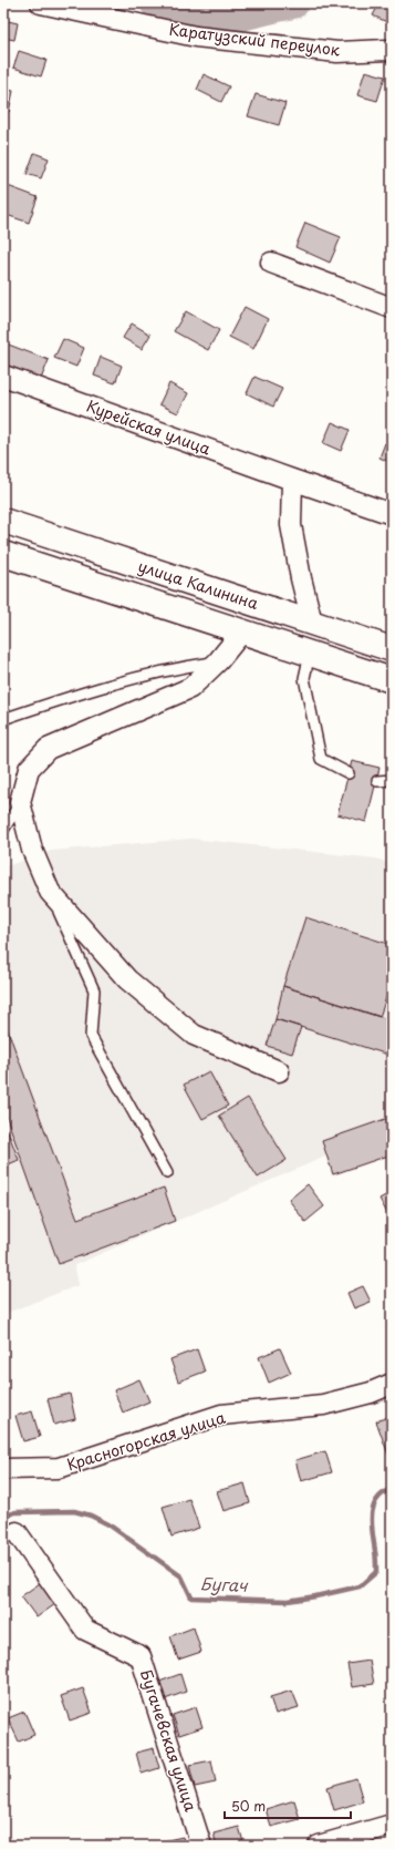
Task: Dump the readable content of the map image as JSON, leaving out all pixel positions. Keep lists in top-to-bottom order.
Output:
{
  "streets": {
    "main road": ["улица Калинина"],
    "street": [
      "Каратузский переулок",
      "Курейская улица",
      "Красногорская улица",
      "Бугачевская улица"
    ]
  },
  "water": ["Бугач"],
  "scale_bar": "50 m"
}
